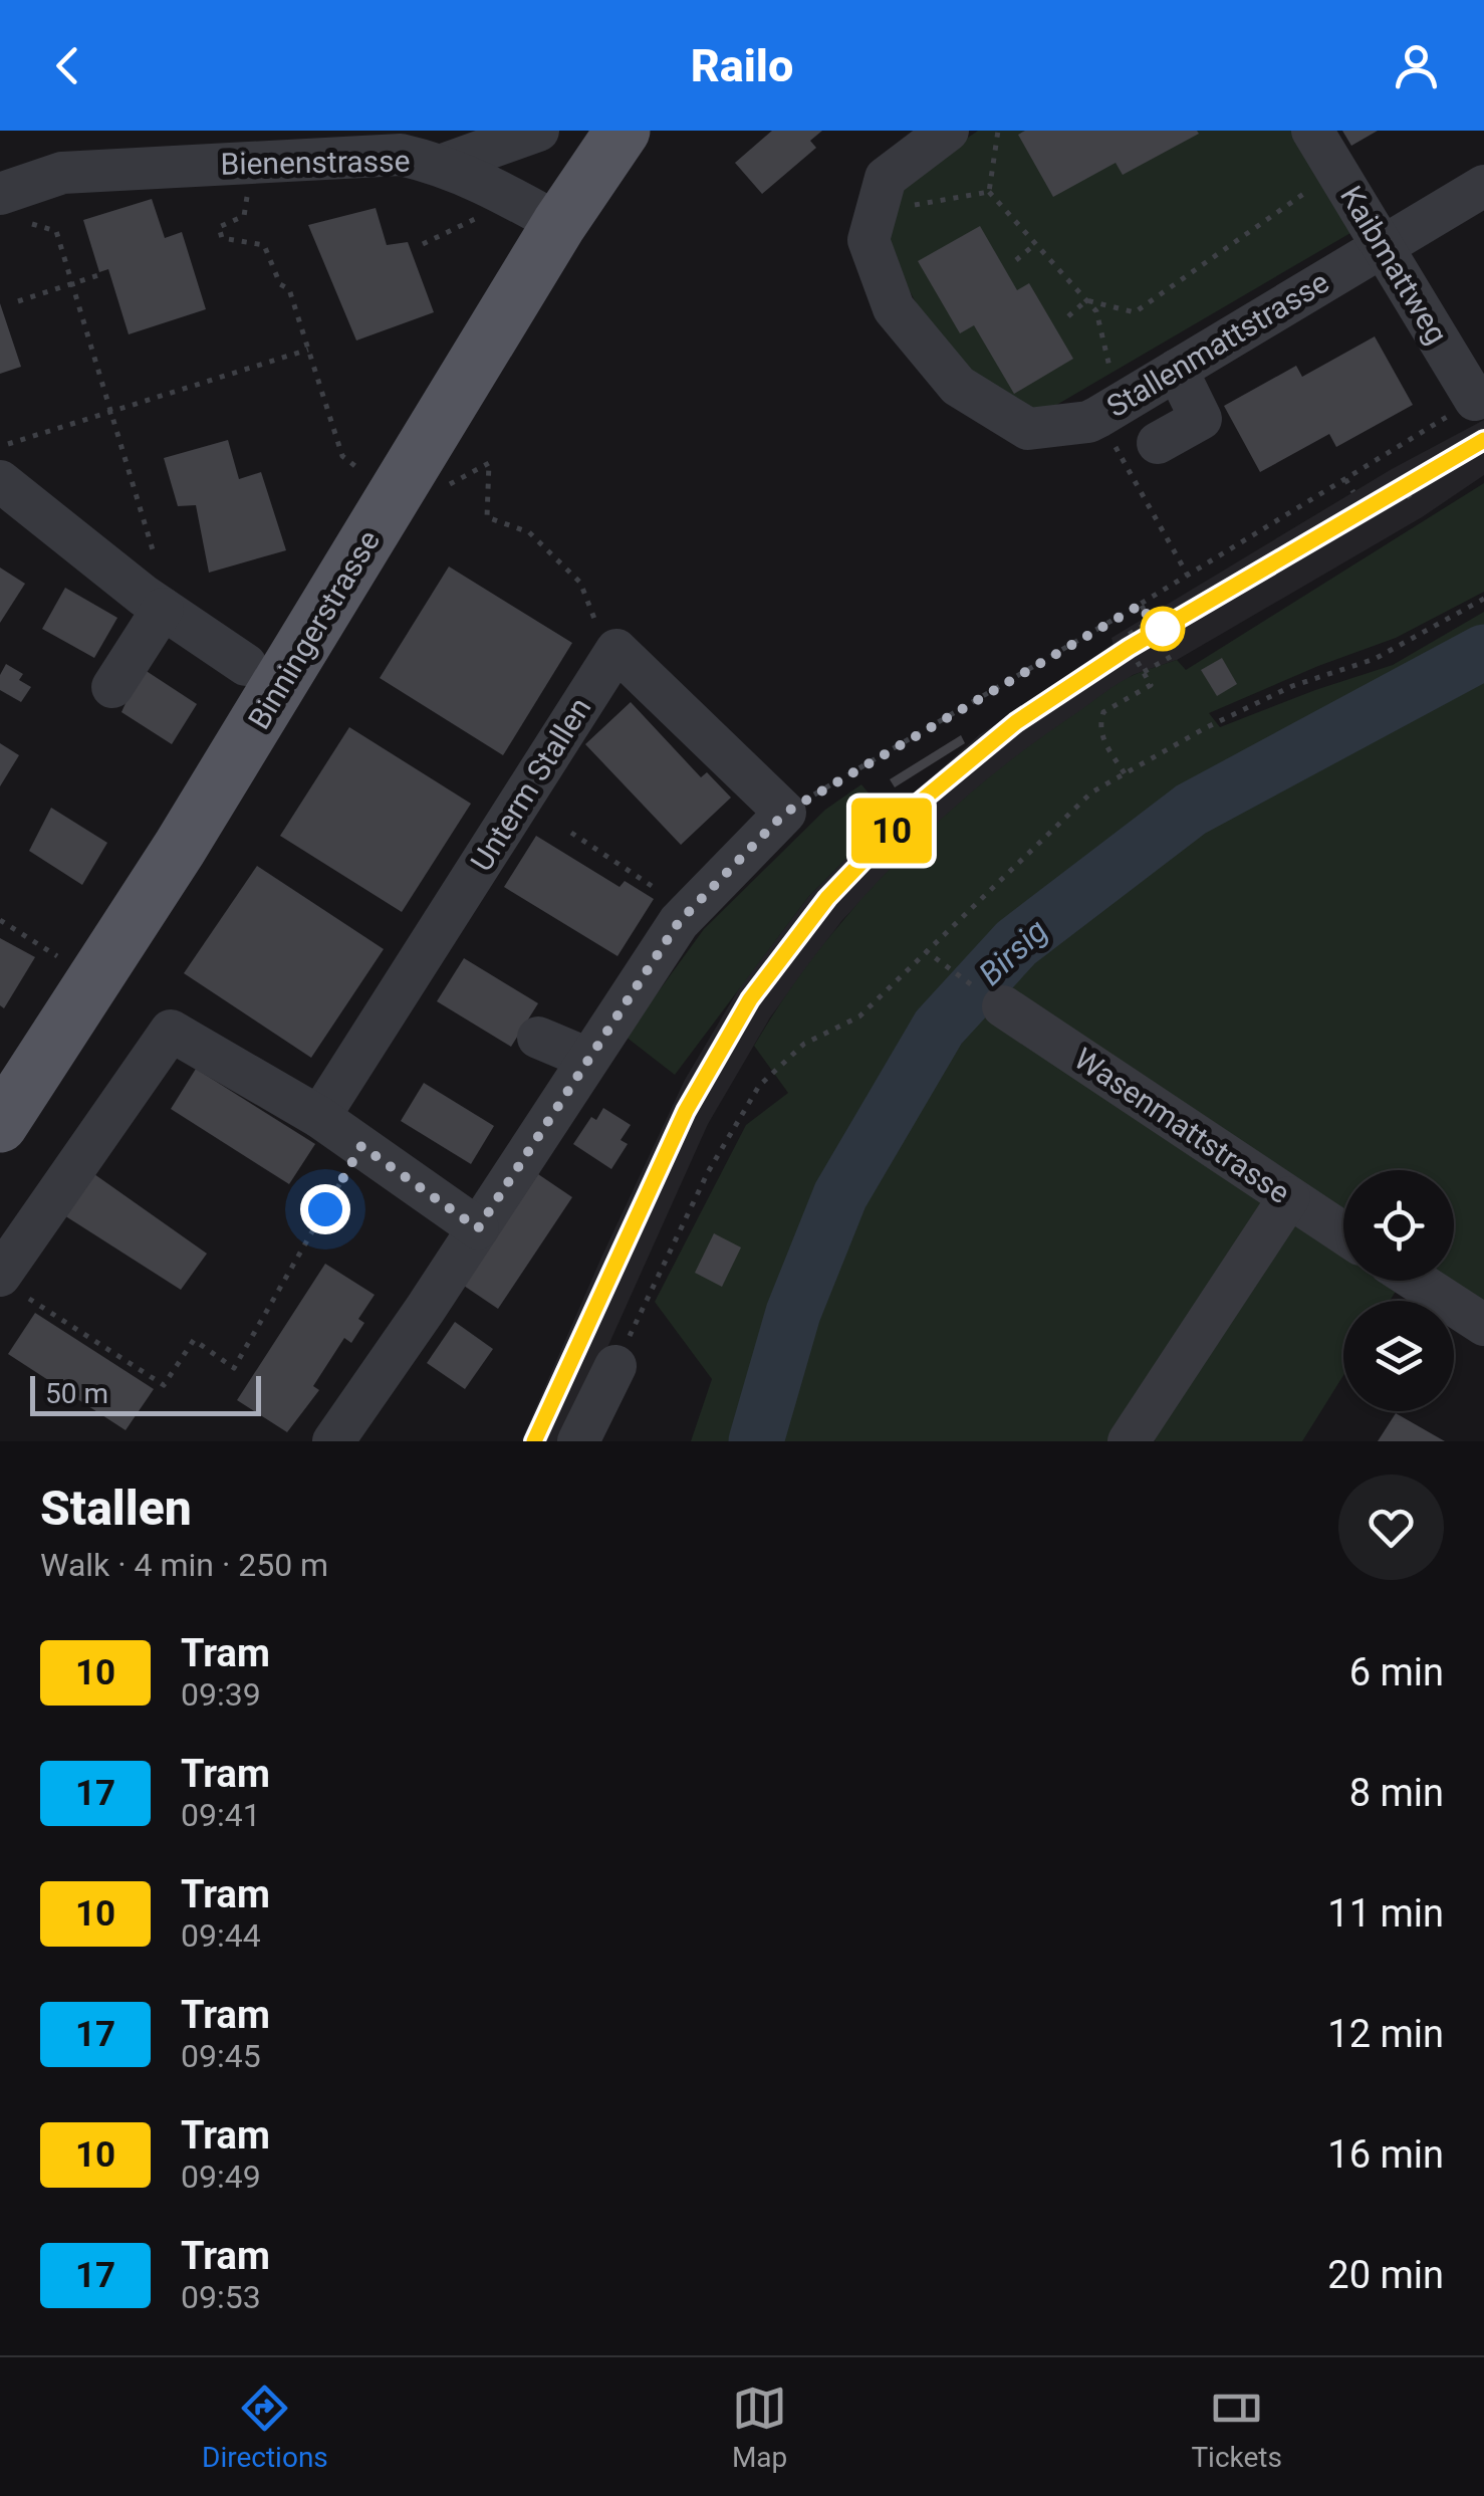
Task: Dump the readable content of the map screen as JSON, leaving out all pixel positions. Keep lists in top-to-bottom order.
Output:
{
  "streets": {
    "main road": ["Binningerstrasse"],
    "street": [
      "Bienenstrasse",
      "Kaibmattweg",
      "Stallenmattstrasse",
      "Unterm Stallen",
      "Wasenmattstrasse"
    ]
  },
  "crossings": [
    ["Bienenstrasse", "Binningerstrasse"],
    ["Kaibmattweg", "Stallenmattstrasse"]
  ],
  "water": ["Birsig"],
  "lines": ["tram line 10"],
  "scale_bar": "50 m",
  "page": {
    "header": "Railo",
    "on_map": "10",
    "scale": "50 m",
    "heading": ["Stallen", "Walk · 4 min · 250 m"],
    "list": [
      {
        "mark": "10",
        "name": "Tram",
        "note": "09:39",
        "value": "6 min"
      },
      {
        "mark": "17",
        "name": "Tram",
        "note": "09:41",
        "value": "8 min"
      },
      {
        "mark": "10",
        "name": "Tram",
        "note": "09:44",
        "value": "11 min"
      },
      {
        "mark": "17",
        "name": "Tram",
        "note": "09:45",
        "value": "12 min"
      },
      {
        "mark": "10",
        "name": "Tram",
        "note": "09:49",
        "value": "16 min"
      },
      {
        "mark": "17",
        "name": "Tram",
        "note": "09:53",
        "value": "20 min"
      }
    ],
    "tabs": ["Directions", "Map", "Tickets"]
  }
}
